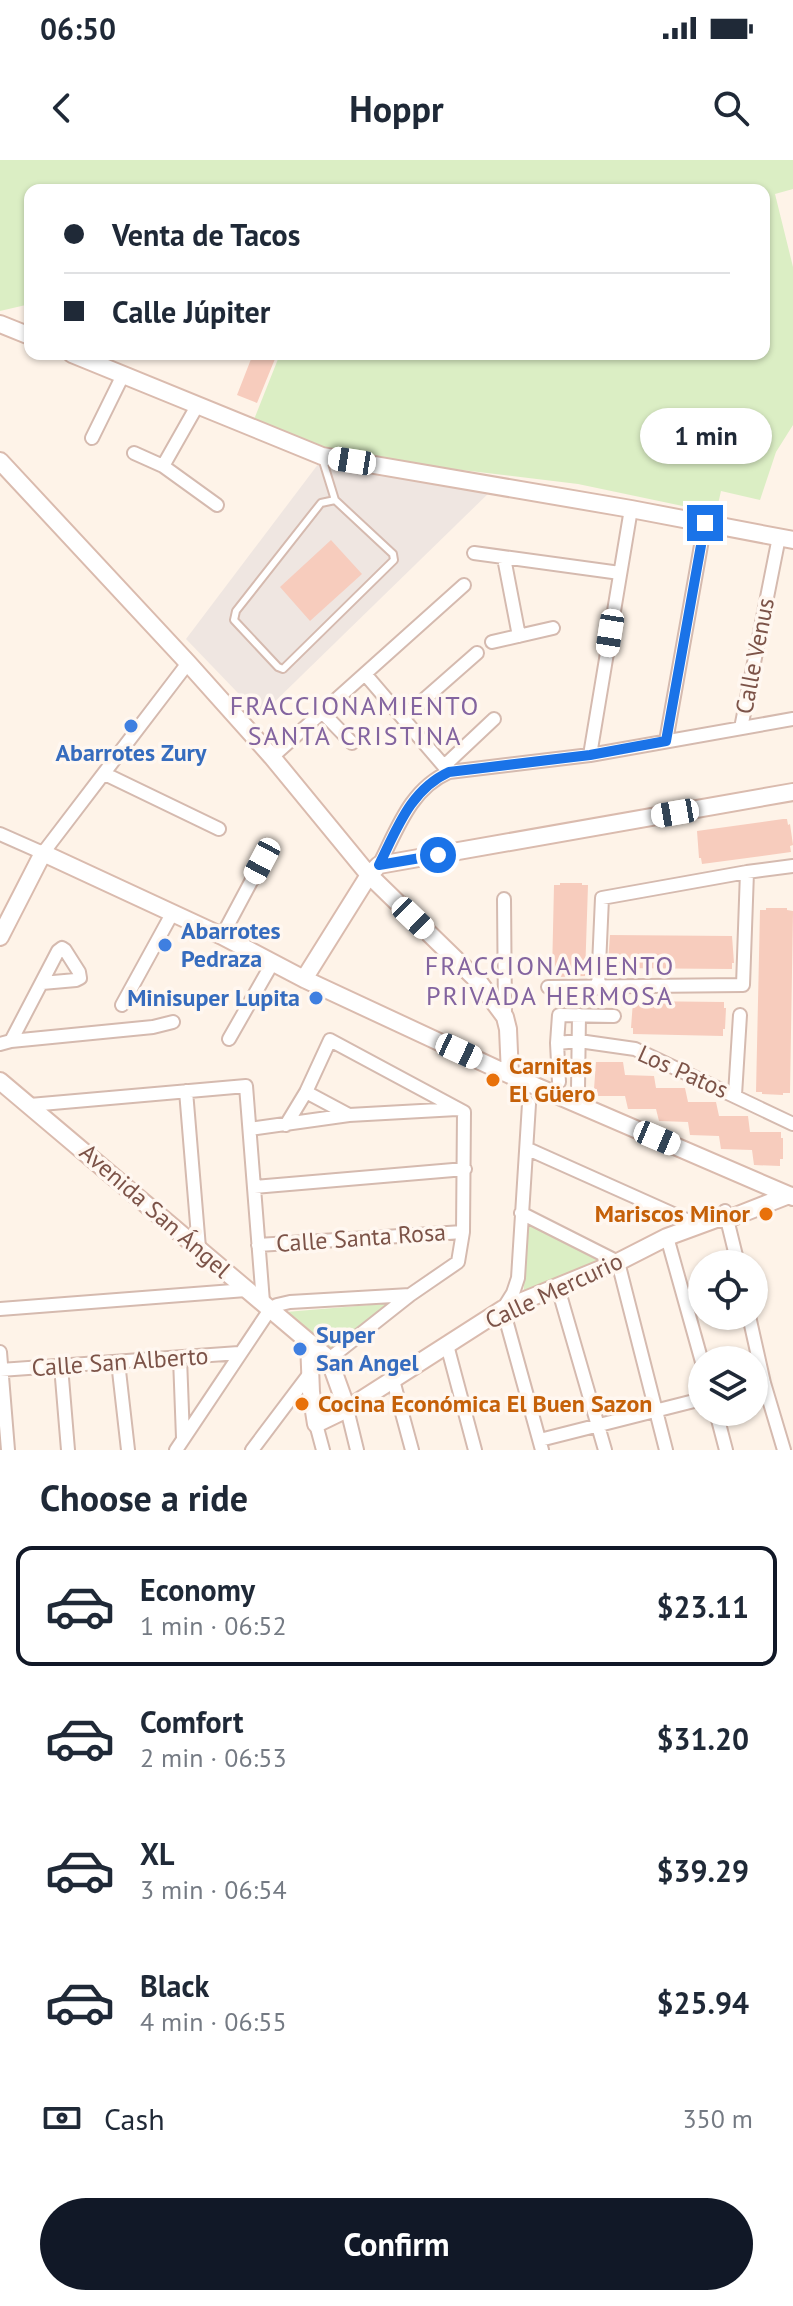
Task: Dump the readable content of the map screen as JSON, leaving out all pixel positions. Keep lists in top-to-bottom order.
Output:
{
  "streets": {
    "street": [
      "Calle Venus",
      "Los Patos",
      "Avenida San Ángel",
      "Calle Santa Rosa",
      "Calle Mercurio",
      "Calle San Alberto"
    ]
  },
  "crossings": [
    ["Avenida San Ángel", "Calle Mercurio"]
  ],
  "districts": ["FRACCIONAMIENTO SANTA CRISTINA", "FRACCIONAMIENTO PRIVADA HERMOSA"],
  "places": [
    "Abarrotes Zury",
    "Abarrotes Pedraza",
    "Minisuper Lupita",
    "Carnitas El Güero",
    "Mariscos Minor",
    "Super San Angel",
    "Cocina Económica El Buen Sazon"
  ],
  "page": {
    "status": "06:50",
    "header": "Hoppr",
    "banner": ["Venta de Tacos", "Calle Júpiter"],
    "bubble": "1 min",
    "heading": "Choose a ride",
    "list": [
      {
        "name": "Economy",
        "note": "1 min · 06:52",
        "value": "$23.11"
      },
      {
        "name": "Comfort",
        "note": "2 min · 06:53",
        "value": "$31.20"
      },
      {
        "name": "XL",
        "note": "3 min · 06:54",
        "value": "$39.29"
      },
      {
        "name": "Black",
        "note": "4 min · 06:55",
        "value": "$25.94"
      }
    ],
    "pay": ["Cash", "350 m"],
    "buttons": "Confirm"
  }
}
